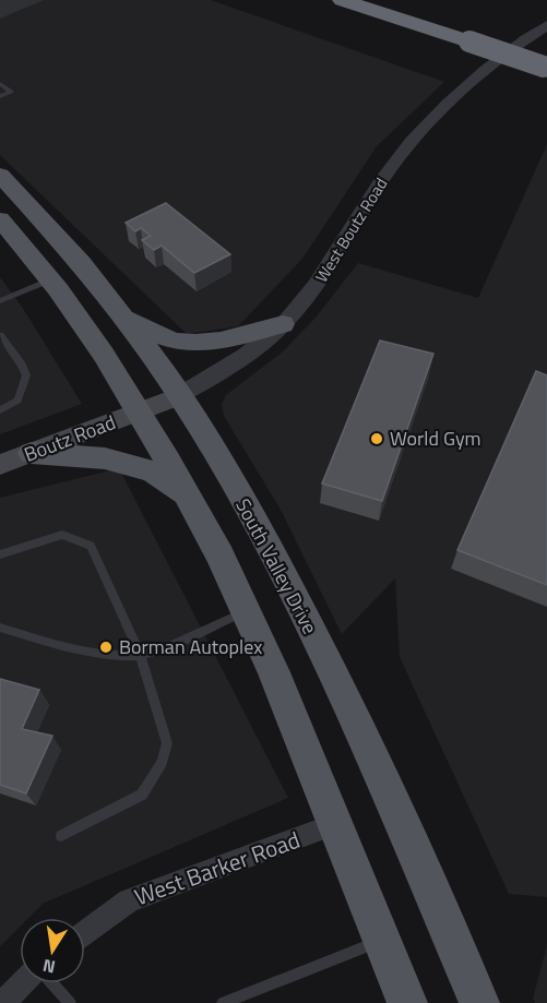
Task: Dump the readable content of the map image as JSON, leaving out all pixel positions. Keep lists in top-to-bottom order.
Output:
{
  "streets": {
    "main road": ["West Boutz Road", "Boutz Road", "South Valley Drive"],
    "street": ["West Barker Road"]
  },
  "crossings": [
    ["West Boutz Road", "Boutz Road"],
    ["West Boutz Road", "South Valley Drive"]
  ],
  "places": ["World Gym", "Borman Autoplex"],
  "north": "bottom"
}
